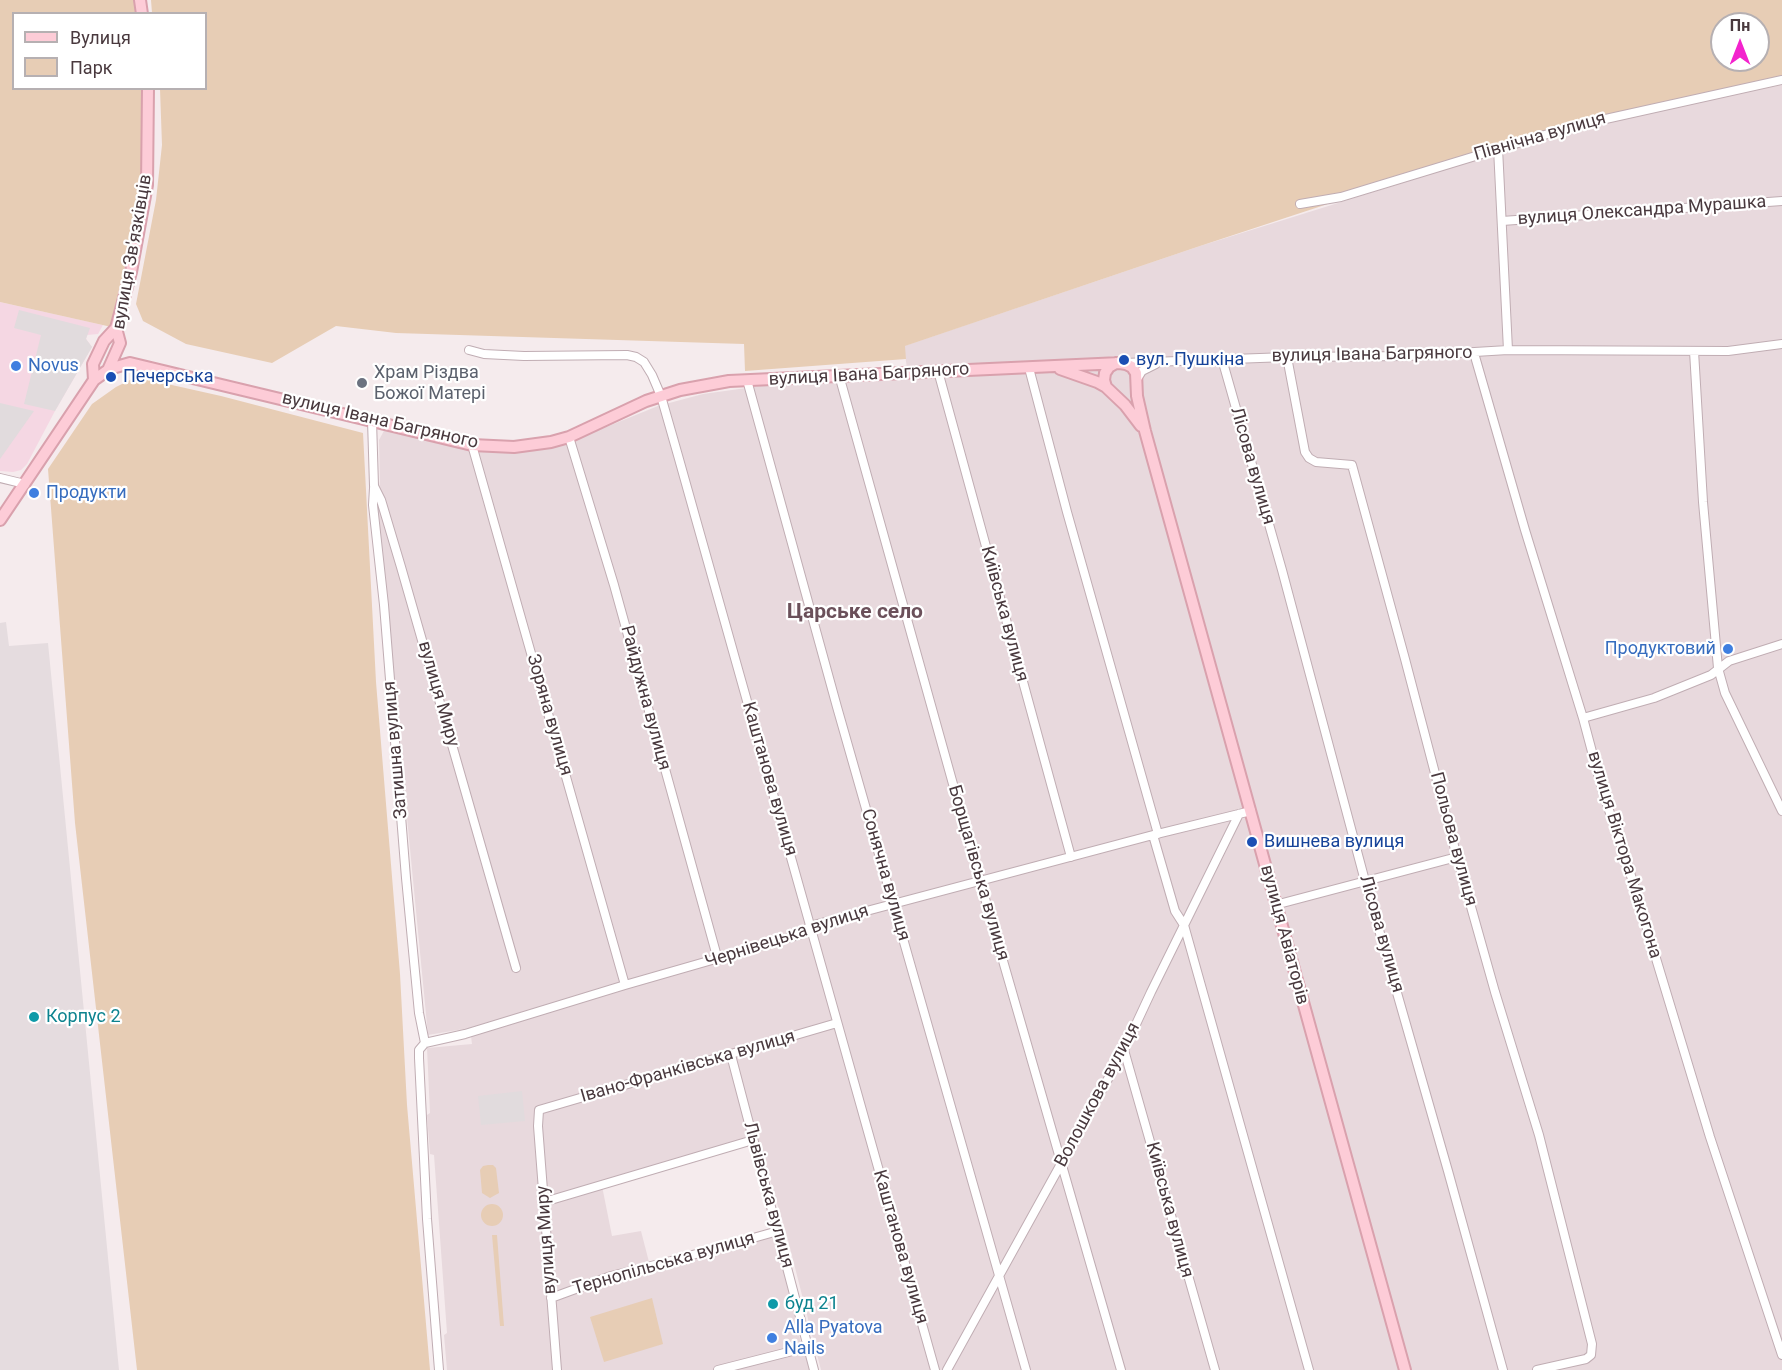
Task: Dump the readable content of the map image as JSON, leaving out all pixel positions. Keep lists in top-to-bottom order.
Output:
{
  "streets": {
    "main road": ["вулиця Зв'язківців", "вулиця Івана Багряного", "вулиця Авіаторів"],
    "street": [
      "Північна вулиця",
      "вулиця Олександра Мурашка",
      "Лісова вулиця",
      "Київська вулиця",
      "вулиця Миру",
      "Райдужна вулиця",
      "Зоряна вулиця",
      "Затишна вулиця",
      "Каштанова вулиця",
      "Польова вулиця",
      "вулиця Віктора Макогона",
      "Борщагівська вулиця",
      "Сонячна вулиця",
      "Чернівецька вулиця",
      "Івано-Франківська вулиця",
      "Волошкова вулиця",
      "Львівська вулиця",
      "Тернопільська вулиця"
    ]
  },
  "crossings": [
    ["вулиця Івана Багряного", "Лісова вулиця"],
    ["вулиця Івана Багряного", "Київська вулиця"],
    ["вулиця Івана Багряного", "вулиця Миру"],
    ["вулиця Івана Багряного", "Райдужна вулиця"],
    ["вулиця Івана Багряного", "Зоряна вулиця"],
    ["вулиця Івана Багряного", "Каштанова вулиця"],
    ["вулиця Івана Багряного", "Польова вулиця"],
    ["вулиця Івана Багряного", "вулиця Віктора Макогона"],
    ["вулиця Івана Багряного", "Борщагівська вулиця"],
    ["вулиця Івана Багряного", "Сонячна вулиця"],
    ["вулиця Івана Багряного", "вулиця Авіаторів"],
    ["Київська вулиця", "Чернівецька вулиця"],
    ["Київська вулиця", "Волошкова вулиця"],
    ["вулиця Миру", "Затишна вулиця"],
    ["вулиця Миру", "Івано-Франківська вулиця"],
    ["вулиця Миру", "Тернопільська вулиця"],
    ["Райдужна вулиця", "Чернівецька вулиця"],
    ["Зоряна вулиця", "Чернівецька вулиця"],
    ["Затишна вулиця", "Чернівецька вулиця"],
    ["Каштанова вулиця", "Чернівецька вулиця"],
    ["Каштанова вулиця", "Івано-Франківська вулиця"],
    ["Борщагівська вулиця", "Чернівецька вулиця"],
    ["Борщагівська вулиця", "Волошкова вулиця"],
    ["Сонячна вулиця", "Чернівецька вулиця"],
    ["Сонячна вулиця", "Волошкова вулиця"],
    ["вулиця Авіаторів", "Чернівецька вулиця"],
    ["Чернівецька вулиця", "Волошкова вулиця"],
    ["Івано-Франківська вулиця", "Львівська вулиця"],
    ["Львівська вулиця", "Тернопільська вулиця"]
  ],
  "districts": ["Царське село"],
  "places": [
    "вул. Пушкіна",
    "Novus",
    "Печерська",
    "Храм Різдва Божої Матері",
    "Продукти",
    "Продуктовий",
    "Вишнева вулиця",
    "Корпус 2",
    "буд 21",
    "Alla Pyatova Nails"
  ],
  "legend": ["Вулиця", "Парк"],
  "north": "top"
}
